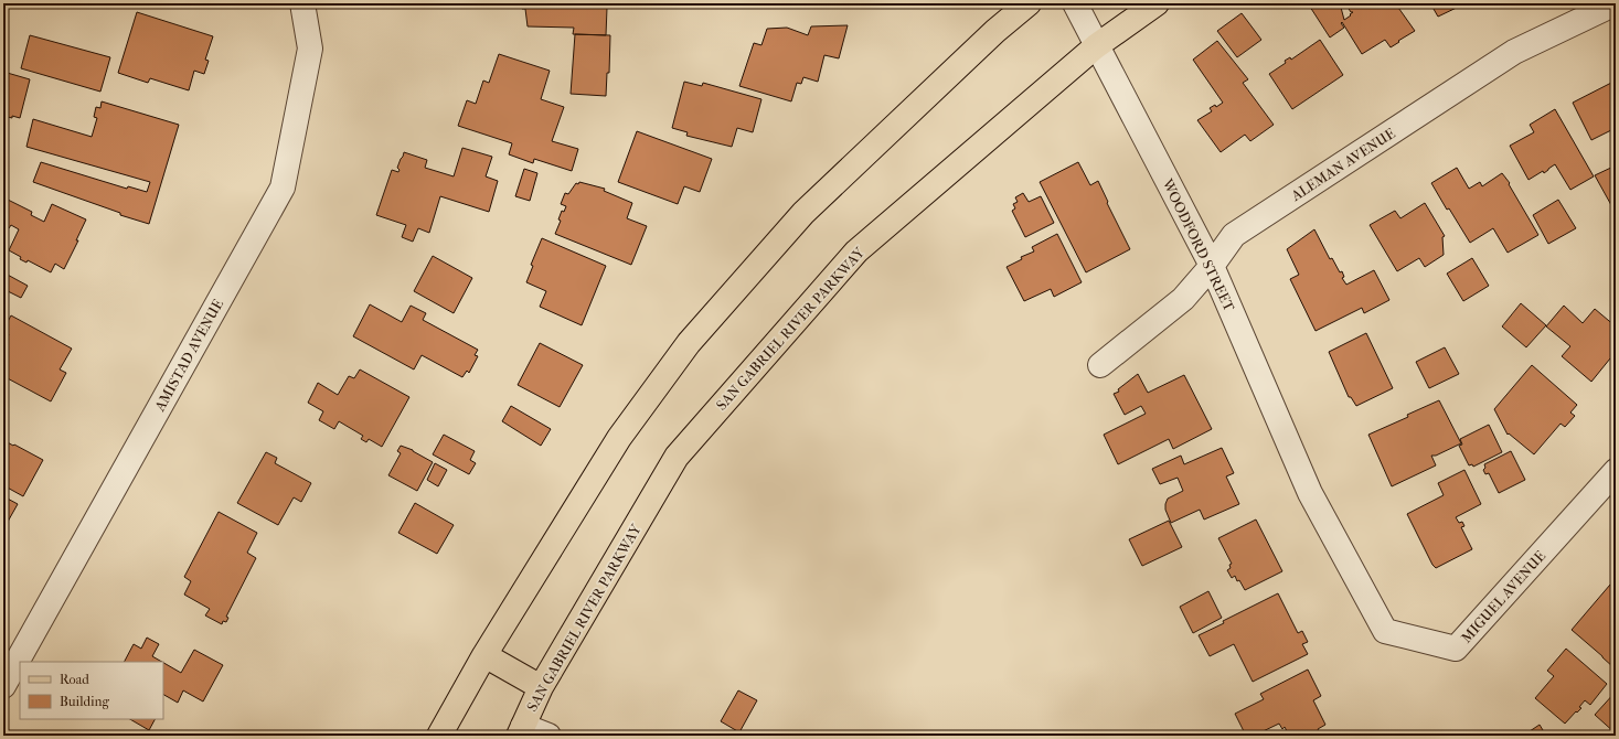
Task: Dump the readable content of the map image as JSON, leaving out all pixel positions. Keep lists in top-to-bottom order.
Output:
{
  "streets": {
    "main road": ["SAN GABRIEL RIVER PARKWAY"],
    "street": [
      "ALEMAN AVENUE",
      "WOODFORD STREET",
      "AMISTAD AVENUE",
      "MIGUEL AVENUE"
    ]
  },
  "crossings": [
    ["ALEMAN AVENUE", "WOODFORD STREET"],
    ["WOODFORD STREET", "SAN GABRIEL RIVER PARKWAY"],
    ["WOODFORD STREET", "MIGUEL AVENUE"]
  ],
  "legend": ["Road", "Building"]
}
